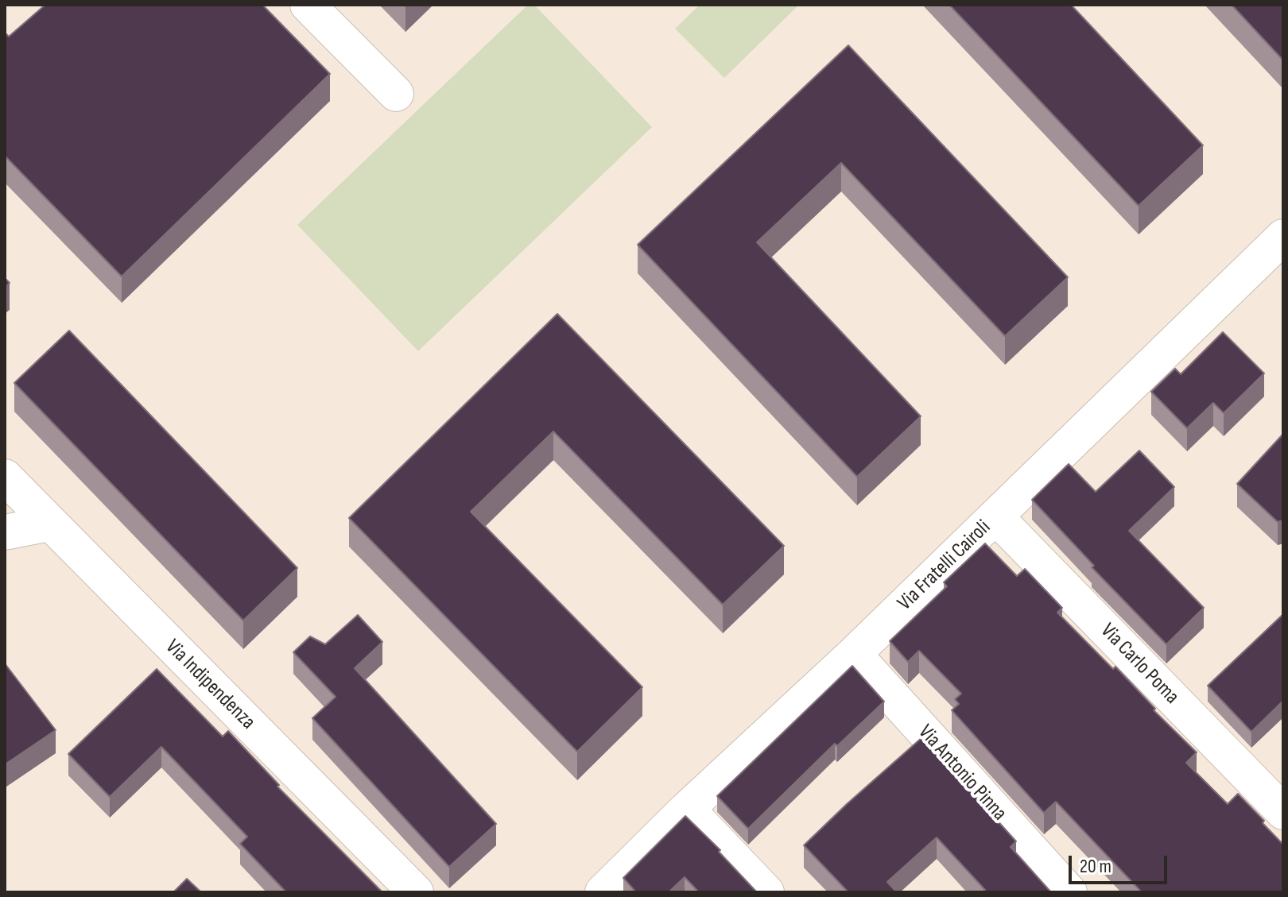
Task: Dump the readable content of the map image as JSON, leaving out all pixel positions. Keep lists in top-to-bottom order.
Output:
{
  "streets": {
    "street": [
      "Via Fratelli Cairoli",
      "Via Carlo Poma",
      "Via Indipendenza",
      "Via Antonio Pinna"
    ]
  },
  "crossings": [
    ["Via Fratelli Cairoli", "Via Carlo Poma"],
    ["Via Fratelli Cairoli", "Via Antonio Pinna"]
  ],
  "scale_bar": "20 m"
}
